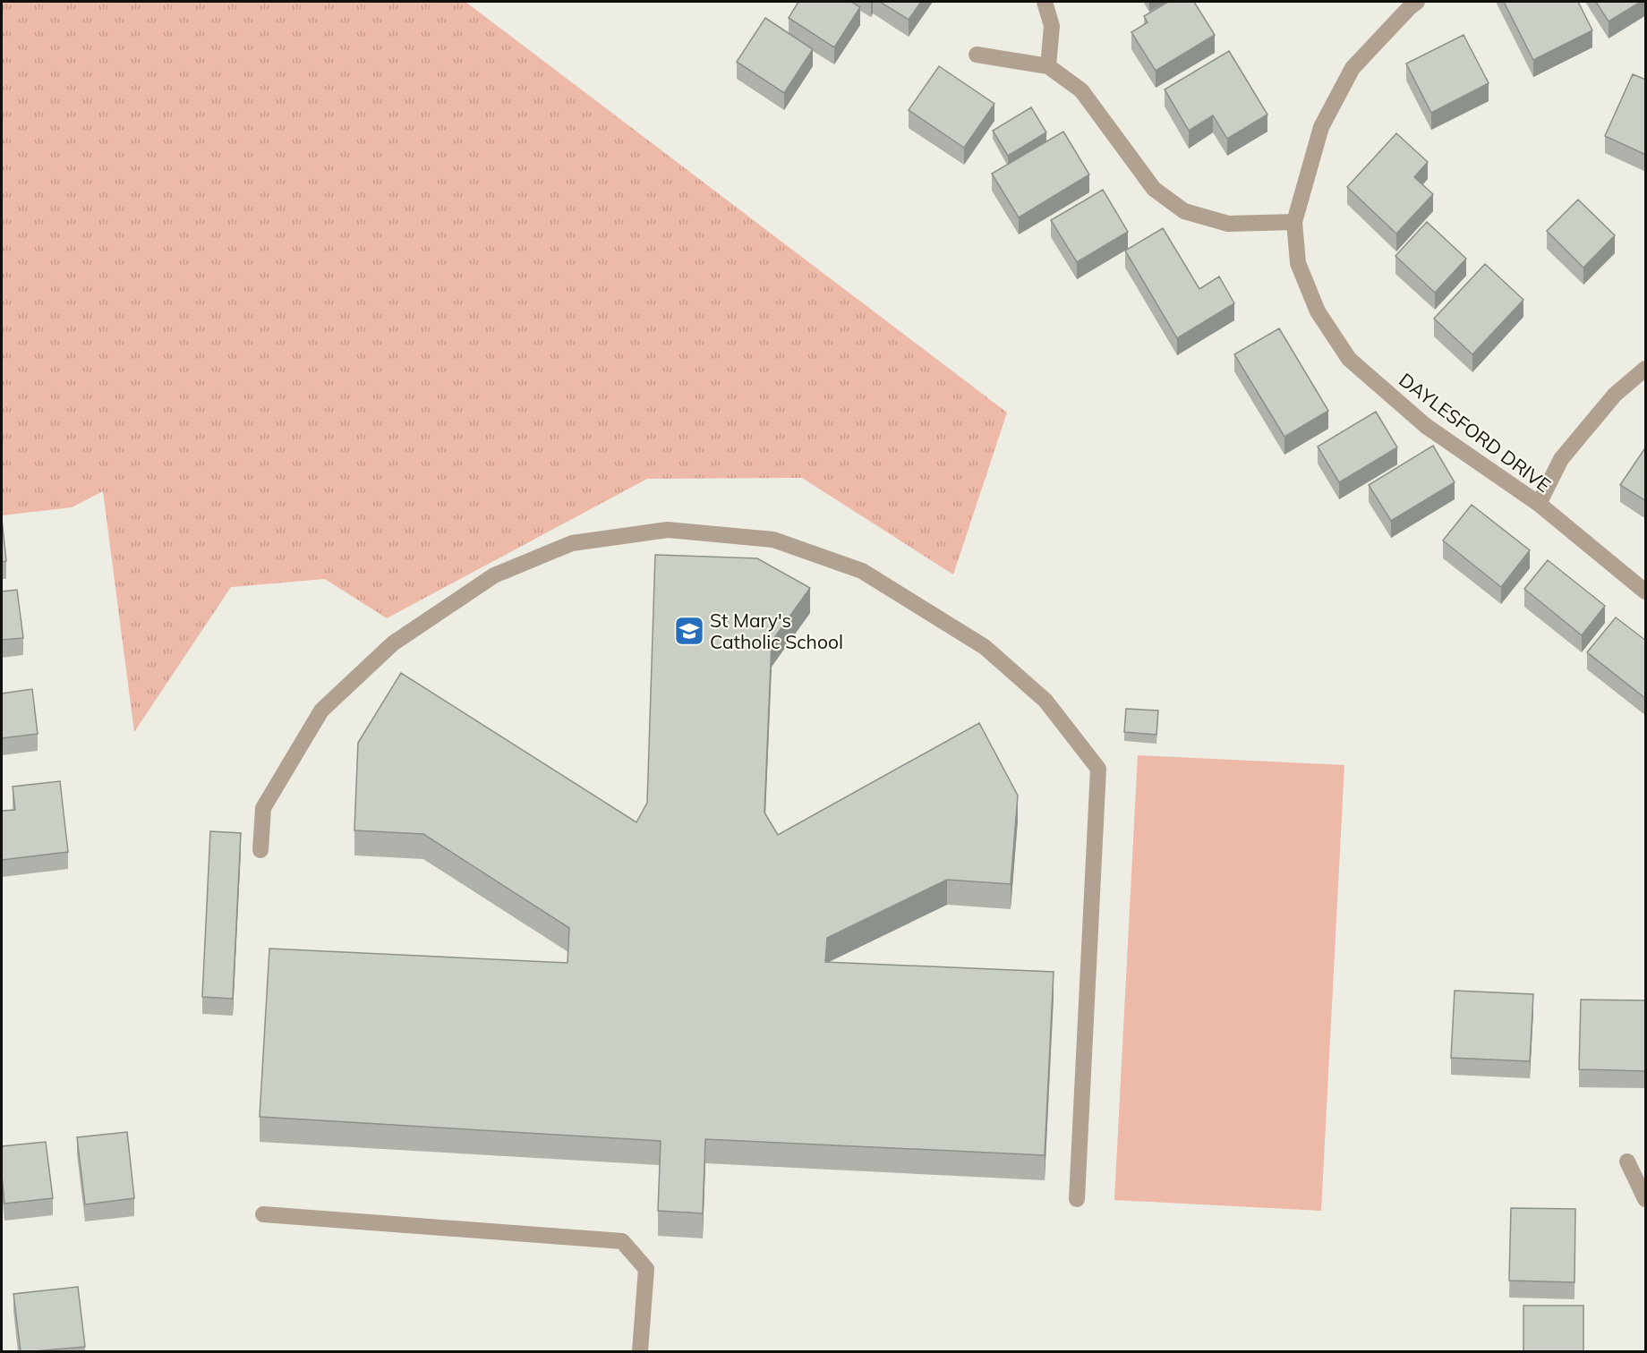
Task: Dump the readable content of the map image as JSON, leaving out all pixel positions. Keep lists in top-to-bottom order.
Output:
{
  "streets": {
    "street": ["DAYLESFORD DRIVE"]
  },
  "places": {
    "school or university": ["St Mary's Catholic School"]
  }
}
